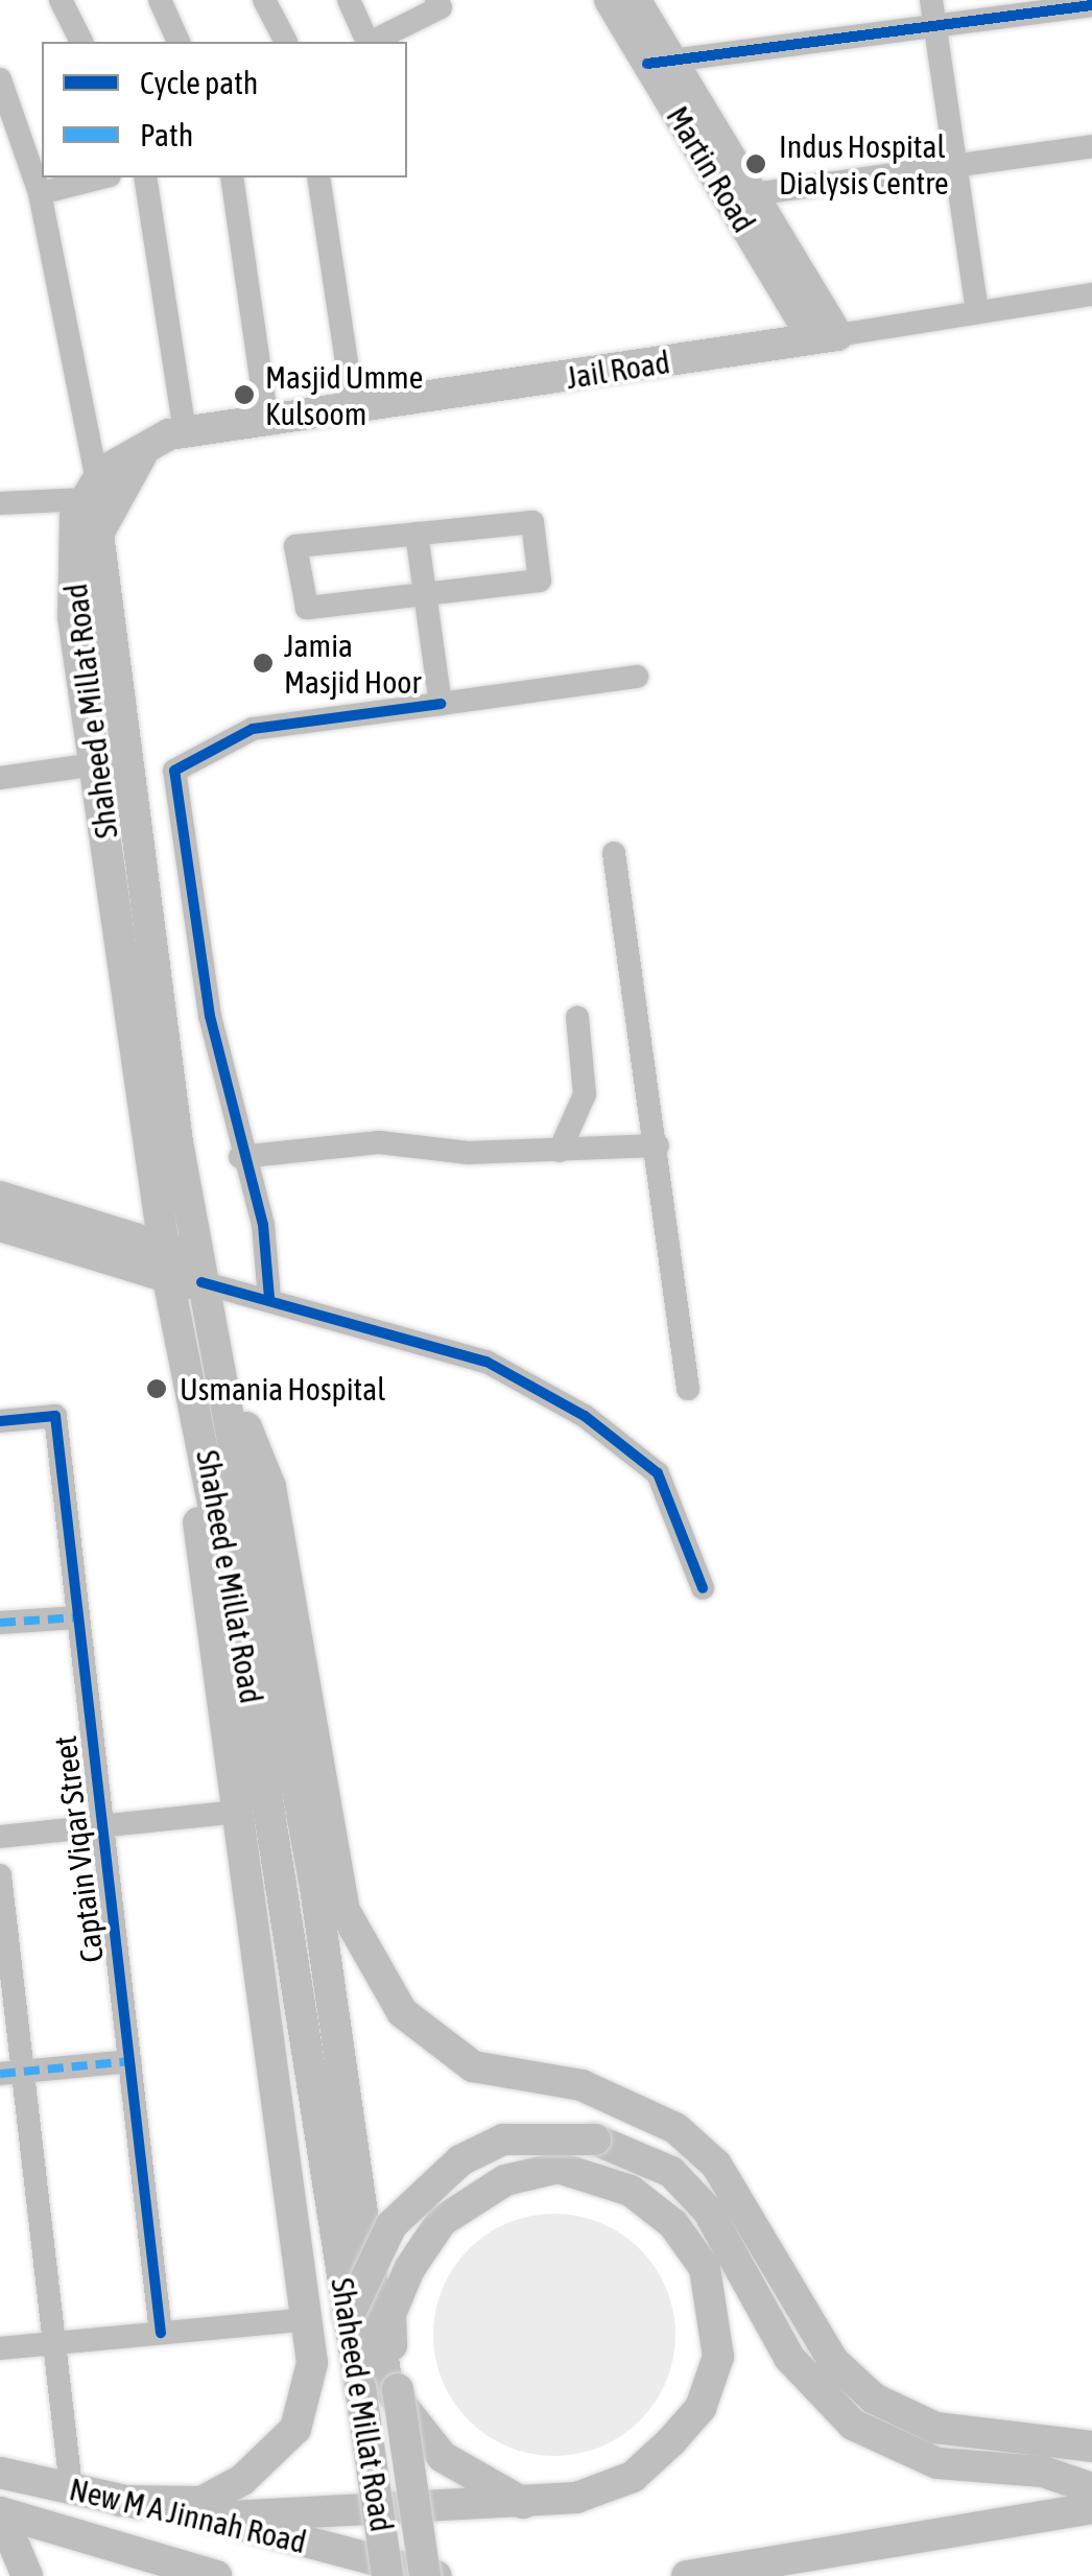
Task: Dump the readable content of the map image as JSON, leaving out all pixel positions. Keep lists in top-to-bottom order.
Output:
{
  "streets": {
    "main road": [
      "Martin Road",
      "Jail Road",
      "Shaheed e Millat Road",
      "New M A Jinnah Road"
    ],
    "street": ["Captain Viqar Street"]
  },
  "crossings": [
    ["Martin Road", "Jail Road"],
    ["Jail Road", "Shaheed e Millat Road"],
    ["Shaheed e Millat Road", "New M A Jinnah Road"]
  ],
  "places": [
    "Indus Hospital Dialysis Centre",
    "Masjid Umme Kulsoom",
    "Jamia Masjid Hoor",
    "Usmania Hospital"
  ],
  "legend": ["Cycle path", "Path"]
}
